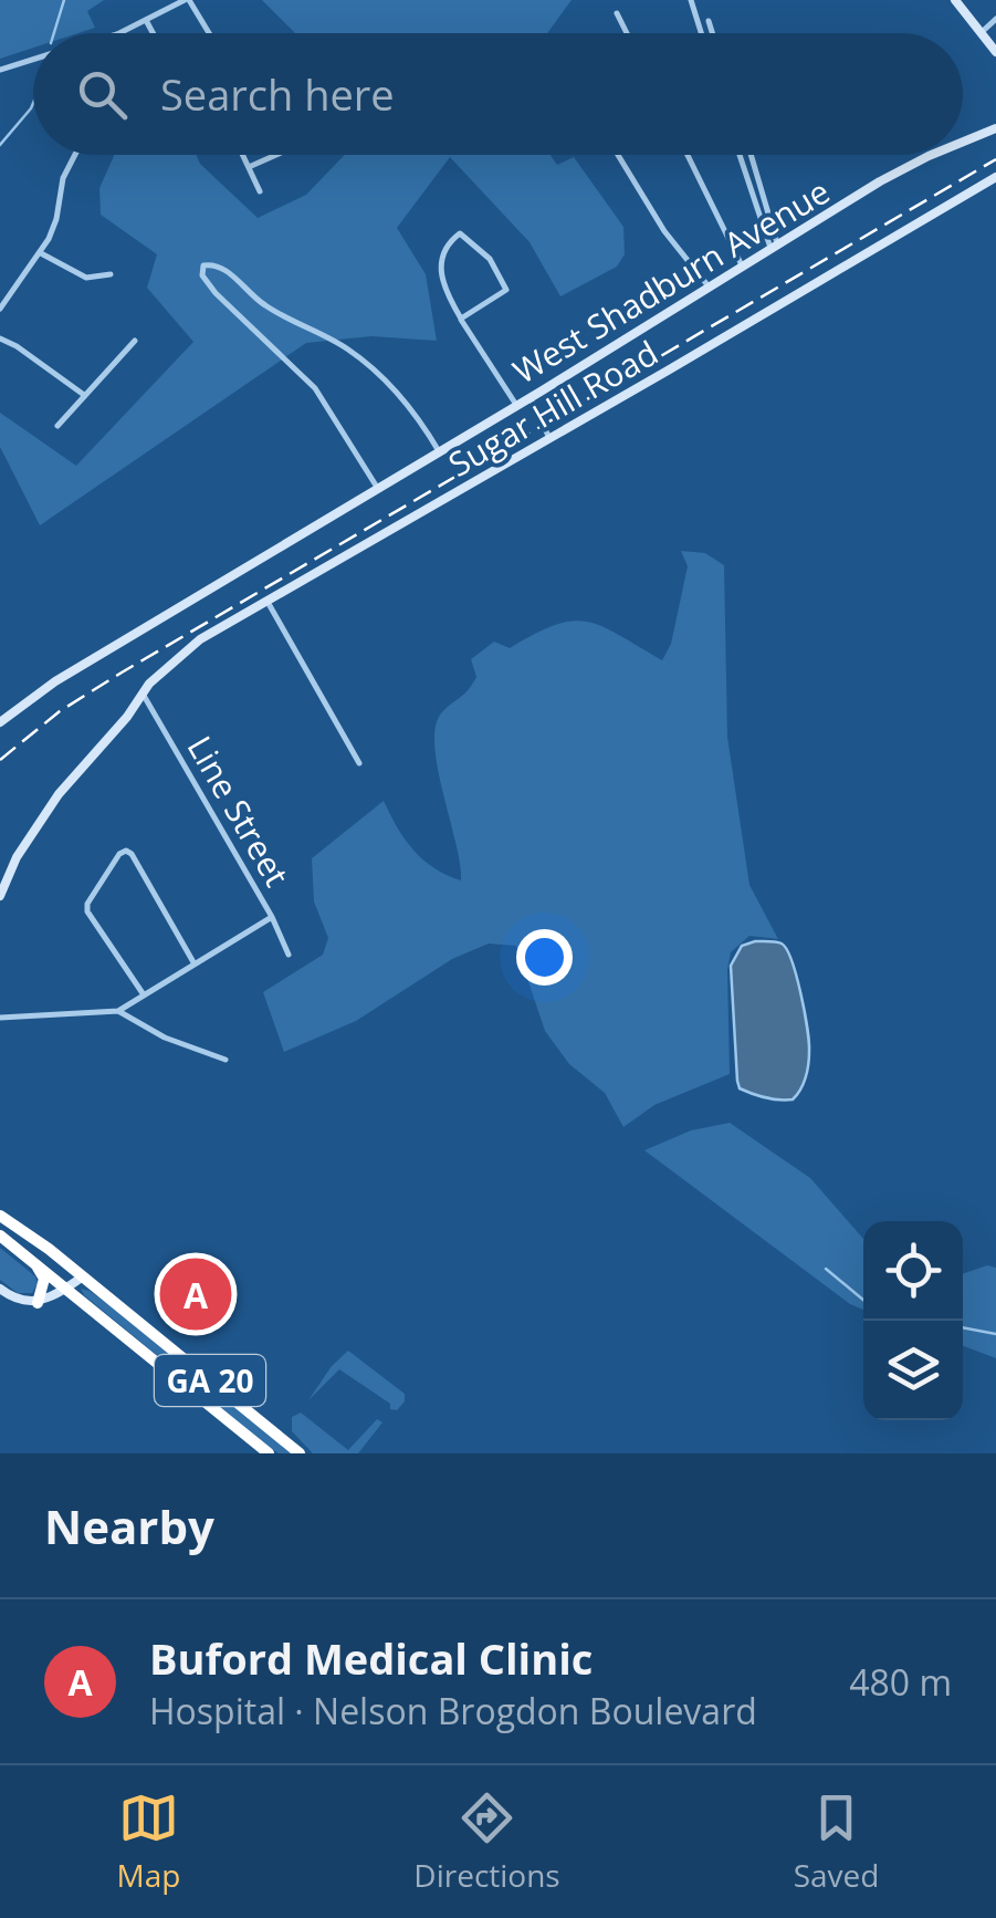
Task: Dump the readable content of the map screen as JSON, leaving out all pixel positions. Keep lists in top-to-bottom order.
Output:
{
  "streets": {
    "highway": ["GA 20"],
    "street": ["West Shadburn Avenue", "Sugar Hill Road", "Line Street"]
  },
  "crossings": [
    ["Sugar Hill Road", "Line Street"]
  ],
  "page": {
    "search": "Search here",
    "pins": "A",
    "heading": "Nearby",
    "list": [
      {
        "mark": "A",
        "name": "Buford Medical Clinic",
        "note": "Hospital · Nelson Brogdon Boulevard",
        "value": "480 m"
      }
    ],
    "nav": ["Map", "Directions", "Saved"]
  }
}
